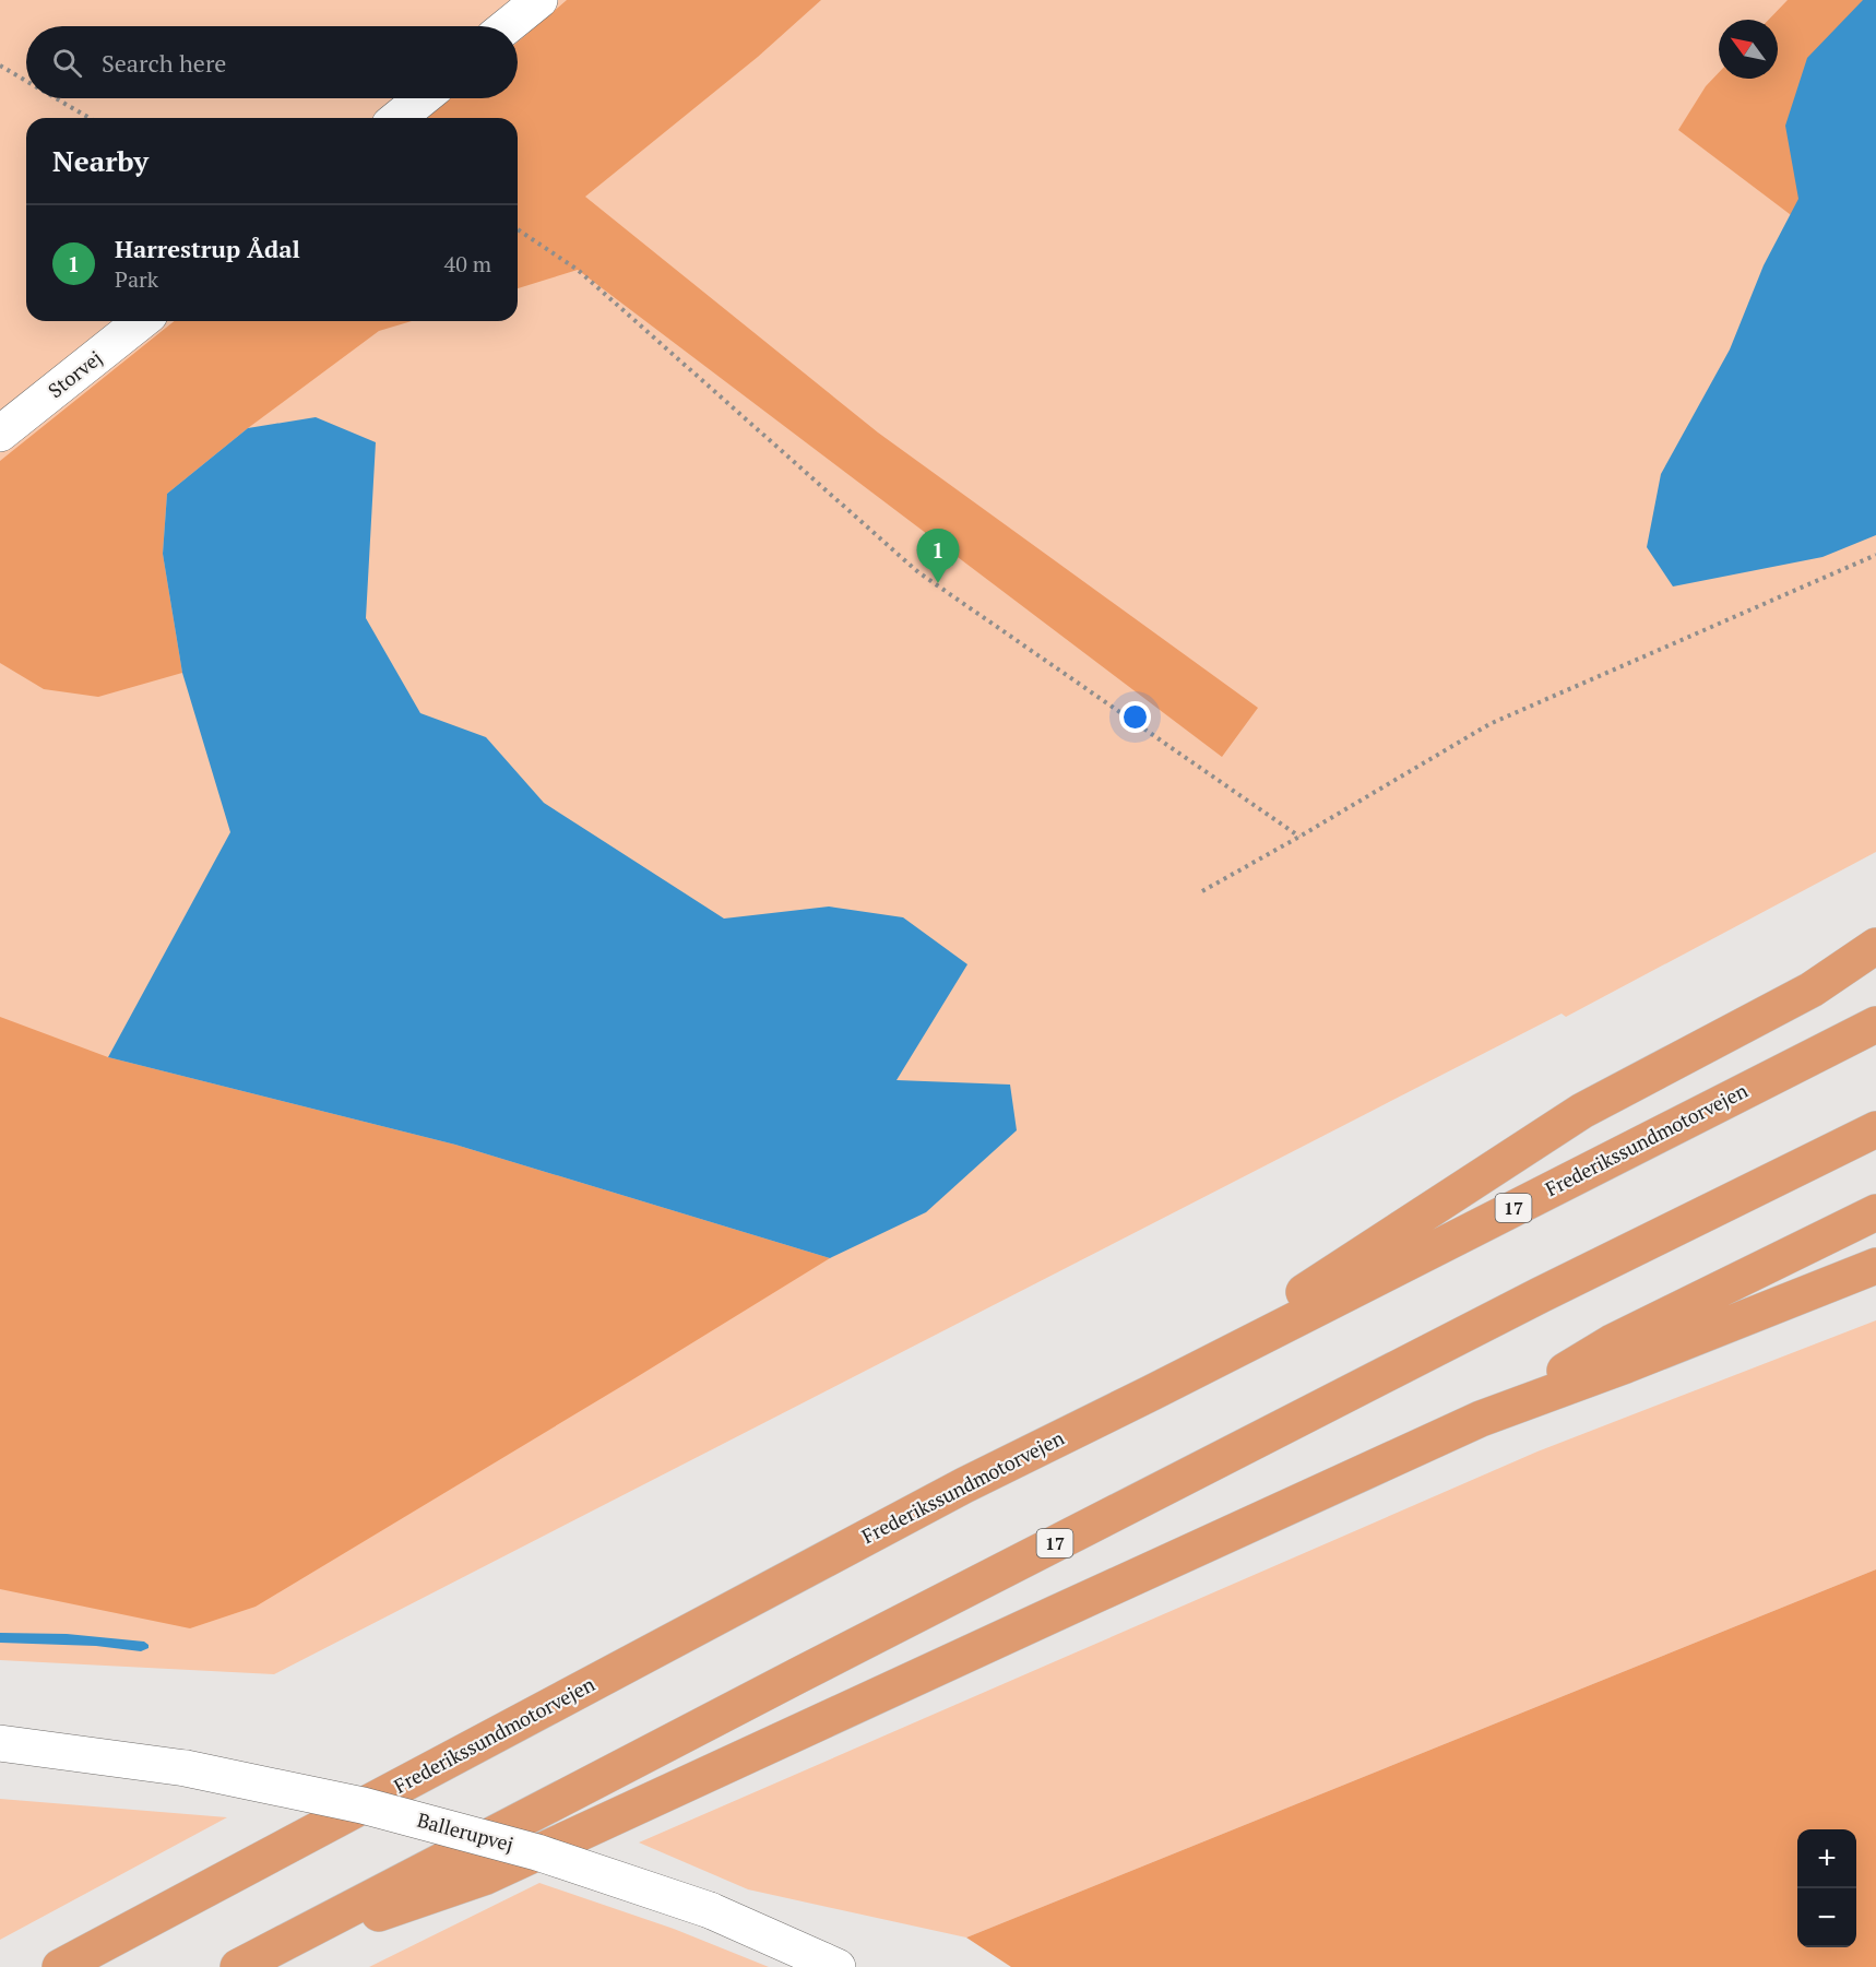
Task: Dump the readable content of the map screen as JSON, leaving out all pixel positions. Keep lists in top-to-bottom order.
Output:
{
  "streets": {
    "highway": ["Frederikssundmotorvejen", "17"],
    "street": ["Storvej", "Ballerupvej"]
  },
  "north": "top left",
  "page": {
    "search": "Search here",
    "heading": "Nearby",
    "list": [
      {
        "mark": "1",
        "name": "Harrestrup Ådal",
        "note": "Park",
        "value": "40 m"
      }
    ],
    "pins": "1",
    "map_buttons": ["+", "−"]
  }
}
